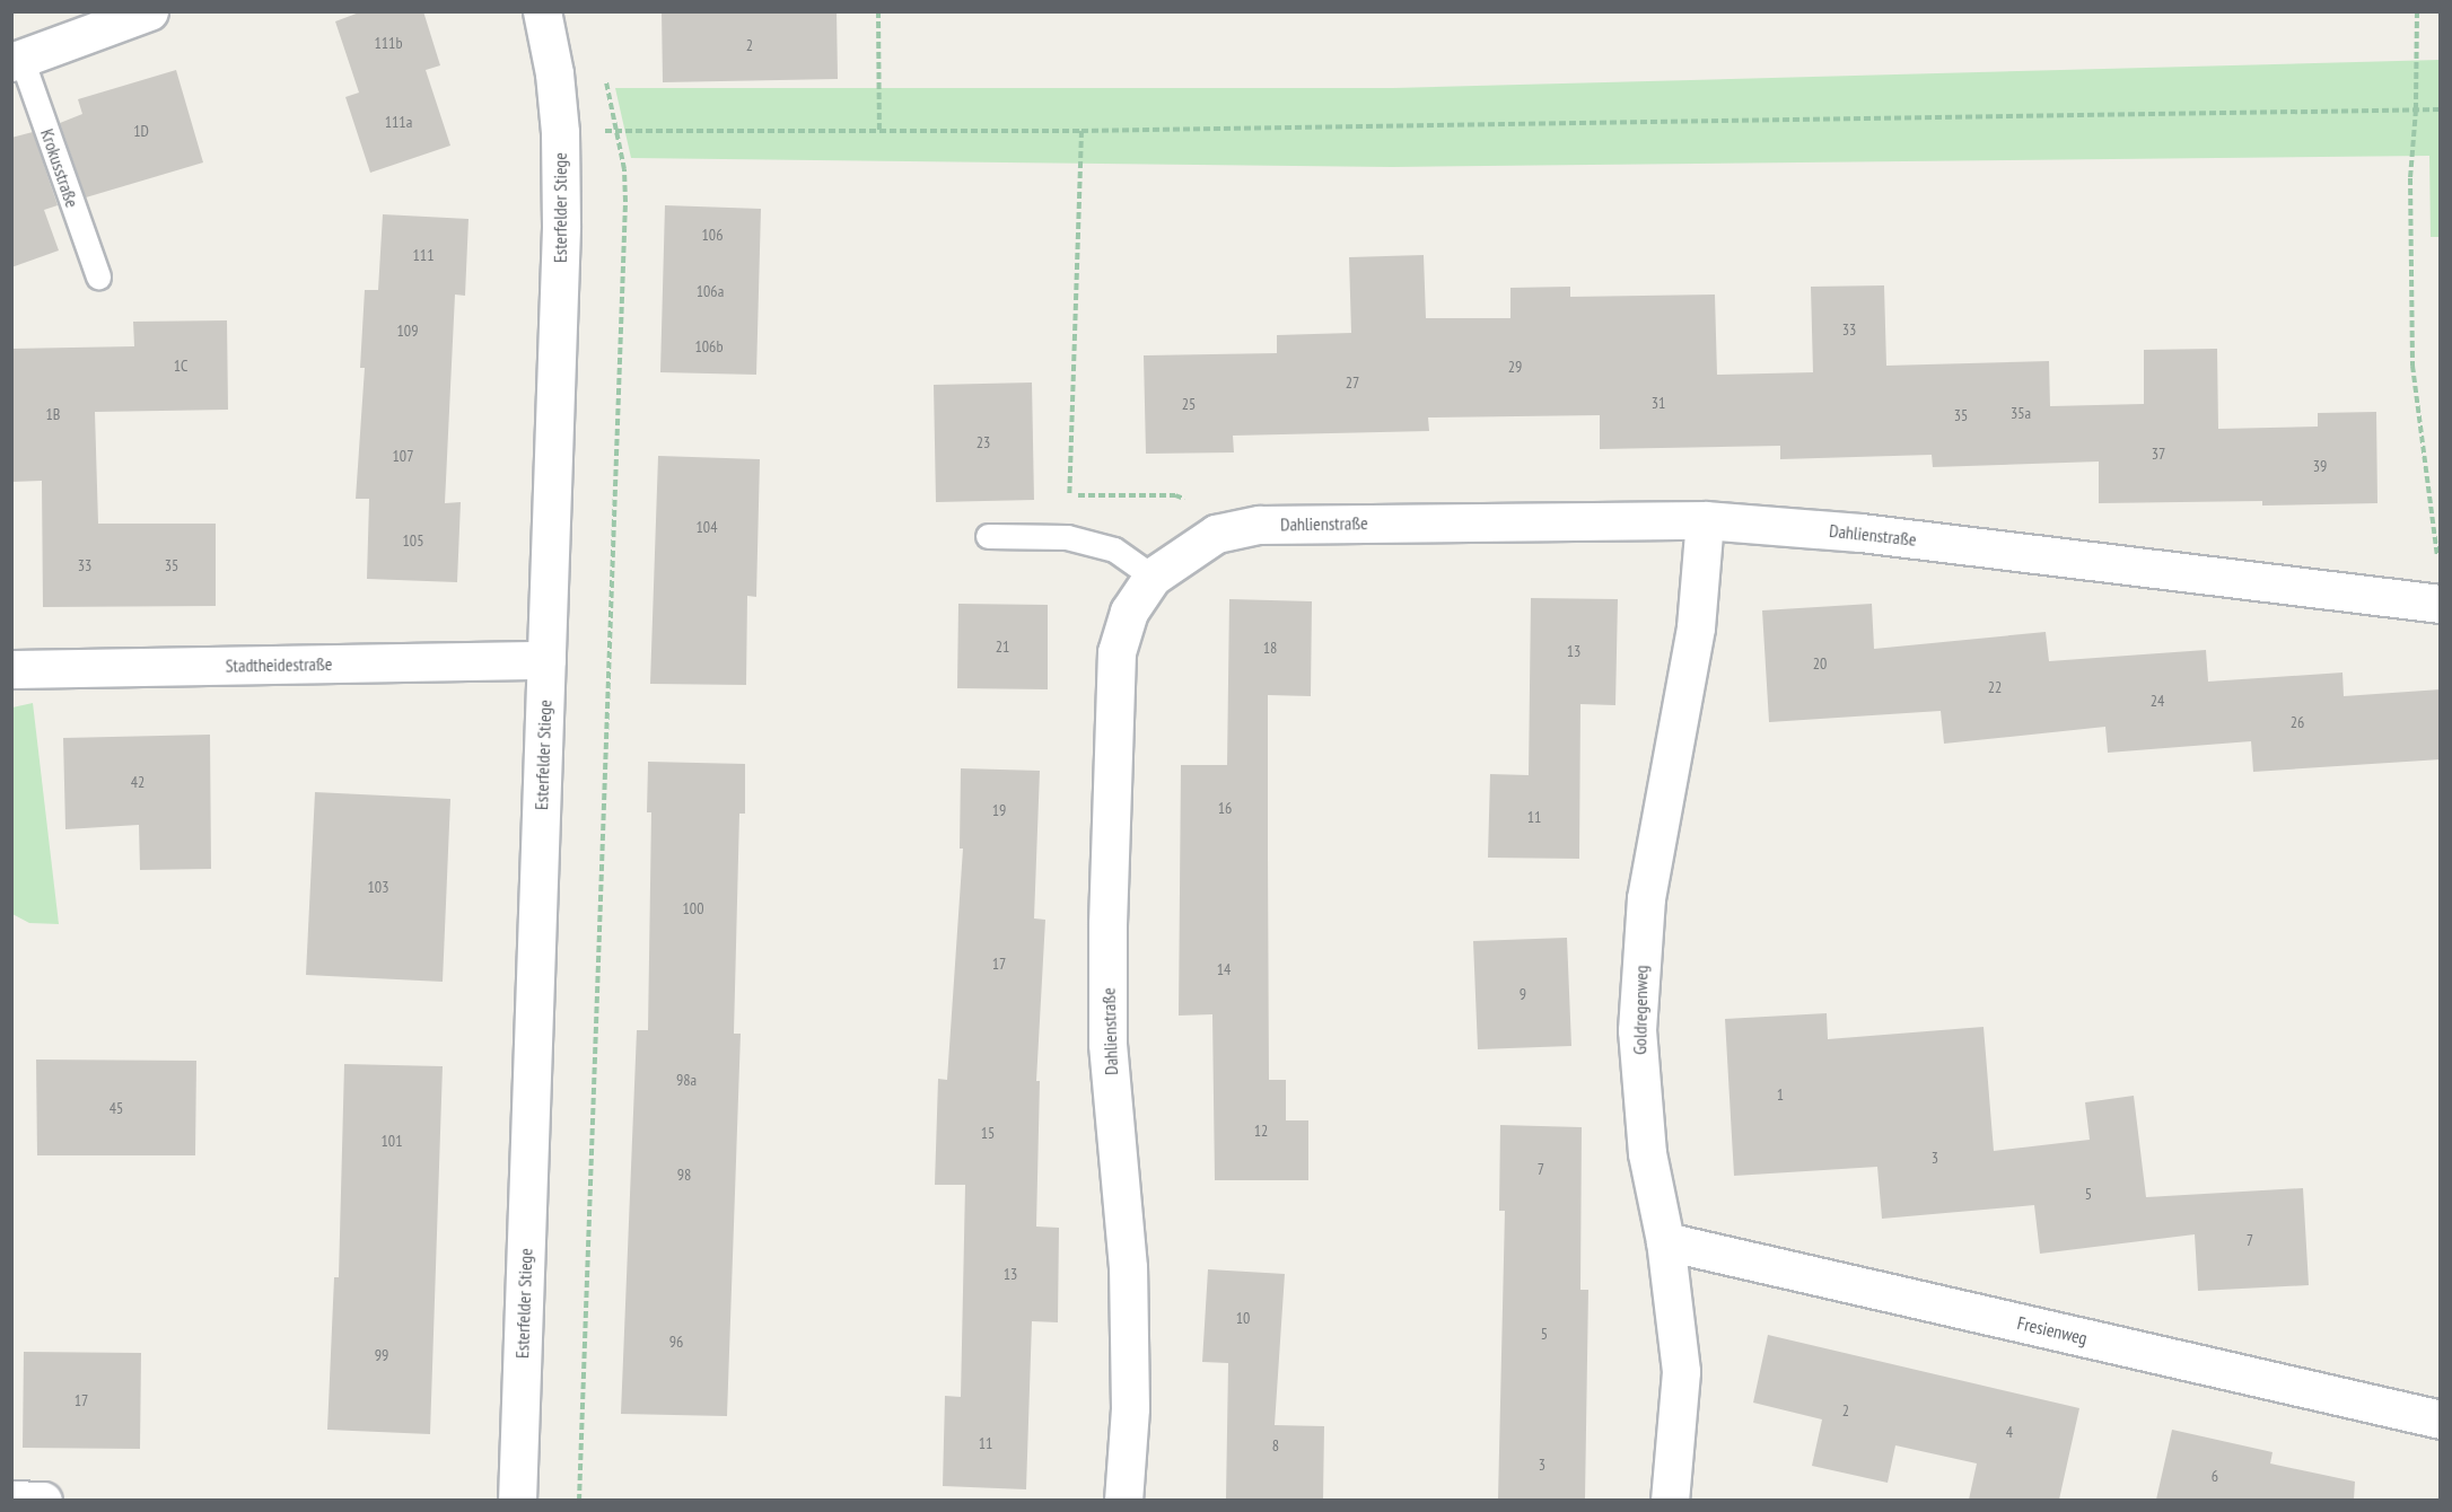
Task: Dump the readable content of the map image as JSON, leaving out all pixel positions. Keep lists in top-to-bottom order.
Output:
{
  "streets": {
    "street": [
      "Krokusstraße",
      "Esterfelder Stiege",
      "Dahlienstraße",
      "Stadtheidestraße",
      "Goldregenweg",
      "Fresienweg"
    ]
  },
  "crossings": [
    ["Esterfelder Stiege", "Stadtheidestraße"],
    ["Dahlienstraße", "Goldregenweg"],
    ["Goldregenweg", "Fresienweg"]
  ],
  "house_numbers": [
    "111b",
    "2",
    "111a",
    "1D",
    "106",
    "111",
    "106a",
    "33",
    "109",
    "106b",
    "1C",
    "29",
    "27",
    "31",
    "25",
    "35a",
    "1B",
    "35",
    "23",
    "37",
    "107",
    "39",
    "104",
    "105",
    "33",
    "35",
    "21",
    "18",
    "13",
    "20",
    "22",
    "24",
    "26",
    "42",
    "16",
    "19",
    "11",
    "103",
    "100",
    "17",
    "14",
    "9",
    "98a",
    "1",
    "45",
    "12",
    "15",
    "101",
    "3",
    "7",
    "98",
    "5",
    "7",
    "13",
    "10",
    "5",
    "96",
    "99",
    "17",
    "2",
    "4",
    "11",
    "8",
    "3",
    "6"
  ]
}
